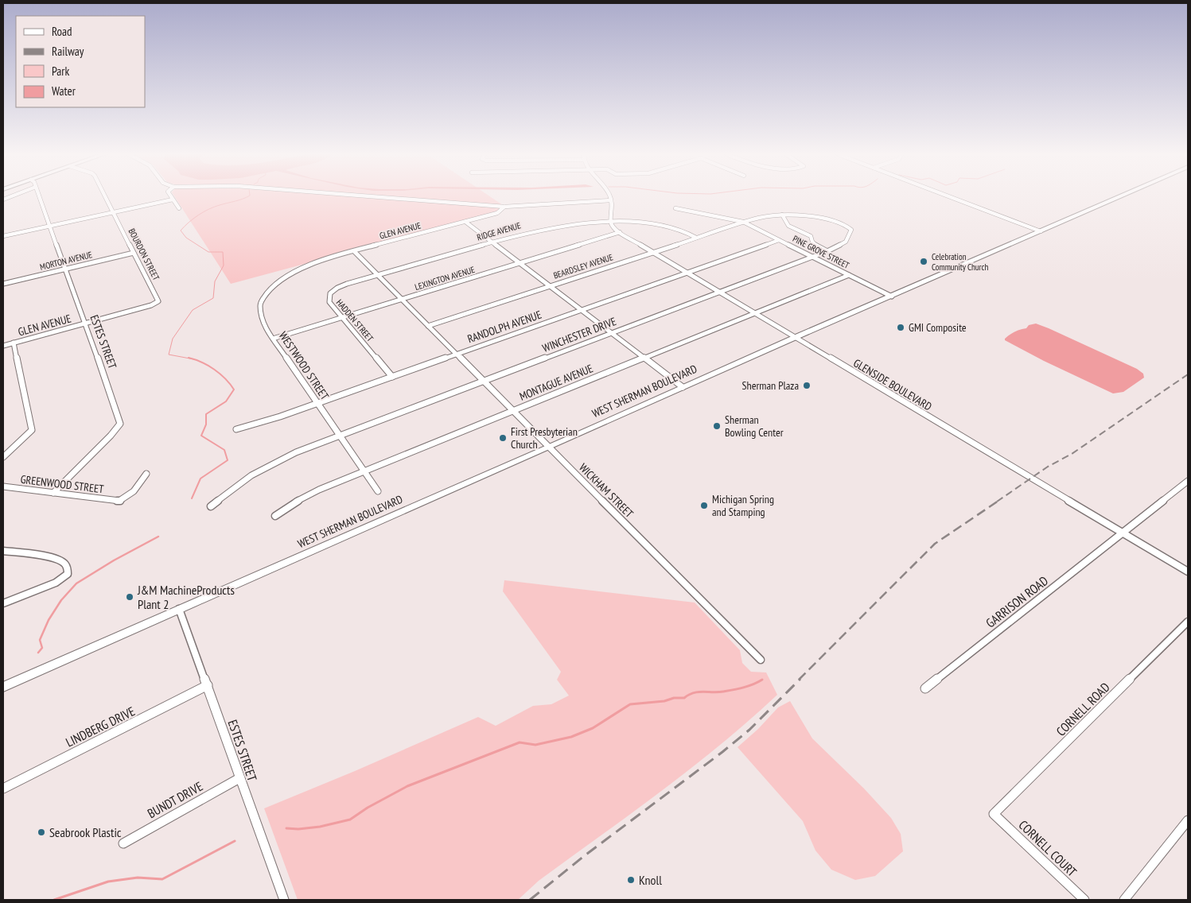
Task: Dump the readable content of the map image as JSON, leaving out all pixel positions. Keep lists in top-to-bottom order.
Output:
{
  "streets": {
    "main road": ["WEST SHERMAN BOULEVARD"],
    "street": [
      "GLEN AVENUE",
      "RIDGE AVENUE",
      "PINE GROVE STREET",
      "BOURDON STREET",
      "MORTON AVENUE",
      "BEARDSLEY AVENUE",
      "LEXINGTON AVENUE",
      "HADDEN STREET",
      "RANDOLPH AVENUE",
      "WINCHESTER DRIVE",
      "ESTES STREET",
      "WESTWOOD STREET",
      "MONTAGUE AVENUE",
      "GLENSIDE BOULEVARD",
      "GREENWOOD STREET",
      "WICKHAM STREET",
      "GARRISON ROAD",
      "CORNELL ROAD",
      "LINDBERG DRIVE",
      "BUNDT DRIVE",
      "CORNELL COURT"
    ]
  },
  "crossings": [
    ["GLEN AVENUE", "BOURDON STREET"],
    ["GLEN AVENUE", "ESTES STREET"],
    ["GLEN AVENUE", "WESTWOOD STREET"],
    ["GLEN AVENUE", "WICKHAM STREET"],
    ["RIDGE AVENUE", "BEARDSLEY AVENUE"],
    ["RIDGE AVENUE", "HADDEN STREET"],
    ["RIDGE AVENUE", "GLENSIDE BOULEVARD"],
    ["RIDGE AVENUE", "WICKHAM STREET"],
    ["PINE GROVE STREET", "BEARDSLEY AVENUE"],
    ["PINE GROVE STREET", "RANDOLPH AVENUE"],
    ["PINE GROVE STREET", "WINCHESTER DRIVE"],
    ["PINE GROVE STREET", "MONTAGUE AVENUE"],
    ["PINE GROVE STREET", "WEST SHERMAN BOULEVARD"],
    ["BOURDON STREET", "MORTON AVENUE"],
    ["MORTON AVENUE", "ESTES STREET"],
    ["BEARDSLEY AVENUE", "WINCHESTER DRIVE"],
    ["BEARDSLEY AVENUE", "GLENSIDE BOULEVARD"],
    ["BEARDSLEY AVENUE", "WICKHAM STREET"],
    ["LEXINGTON AVENUE", "HADDEN STREET"],
    ["LEXINGTON AVENUE", "WESTWOOD STREET"],
    ["LEXINGTON AVENUE", "GLENSIDE BOULEVARD"],
    ["LEXINGTON AVENUE", "WICKHAM STREET"],
    ["HADDEN STREET", "RANDOLPH AVENUE"],
    ["HADDEN STREET", "WICKHAM STREET"],
    ["RANDOLPH AVENUE", "WESTWOOD STREET"],
    ["RANDOLPH AVENUE", "GLENSIDE BOULEVARD"],
    ["RANDOLPH AVENUE", "WICKHAM STREET"],
    ["WINCHESTER DRIVE", "WESTWOOD STREET"],
    ["WINCHESTER DRIVE", "GLENSIDE BOULEVARD"],
    ["WINCHESTER DRIVE", "WICKHAM STREET"],
    ["ESTES STREET", "WEST SHERMAN BOULEVARD"],
    ["ESTES STREET", "GREENWOOD STREET"],
    ["ESTES STREET", "LINDBERG DRIVE"],
    ["ESTES STREET", "BUNDT DRIVE"],
    ["WESTWOOD STREET", "MONTAGUE AVENUE"],
    ["MONTAGUE AVENUE", "GLENSIDE BOULEVARD"],
    ["MONTAGUE AVENUE", "WICKHAM STREET"],
    ["GLENSIDE BOULEVARD", "WEST SHERMAN BOULEVARD"],
    ["GLENSIDE BOULEVARD", "GARRISON ROAD"],
    ["WEST SHERMAN BOULEVARD", "WICKHAM STREET"],
    ["CORNELL ROAD", "CORNELL COURT"]
  ],
  "places": [
    "Celebration Community Church",
    "GMI Composite",
    "Sherman Plaza",
    "Sherman Bowling Center",
    "First Presbyterian Church",
    "Michigan Spring and Stamping",
    "J&M MachineProducts Plant 2",
    "Seabrook Plastic",
    "Knoll"
  ],
  "legend": [
    "Road",
    "Railway",
    "Park",
    "Water"
  ]
}
